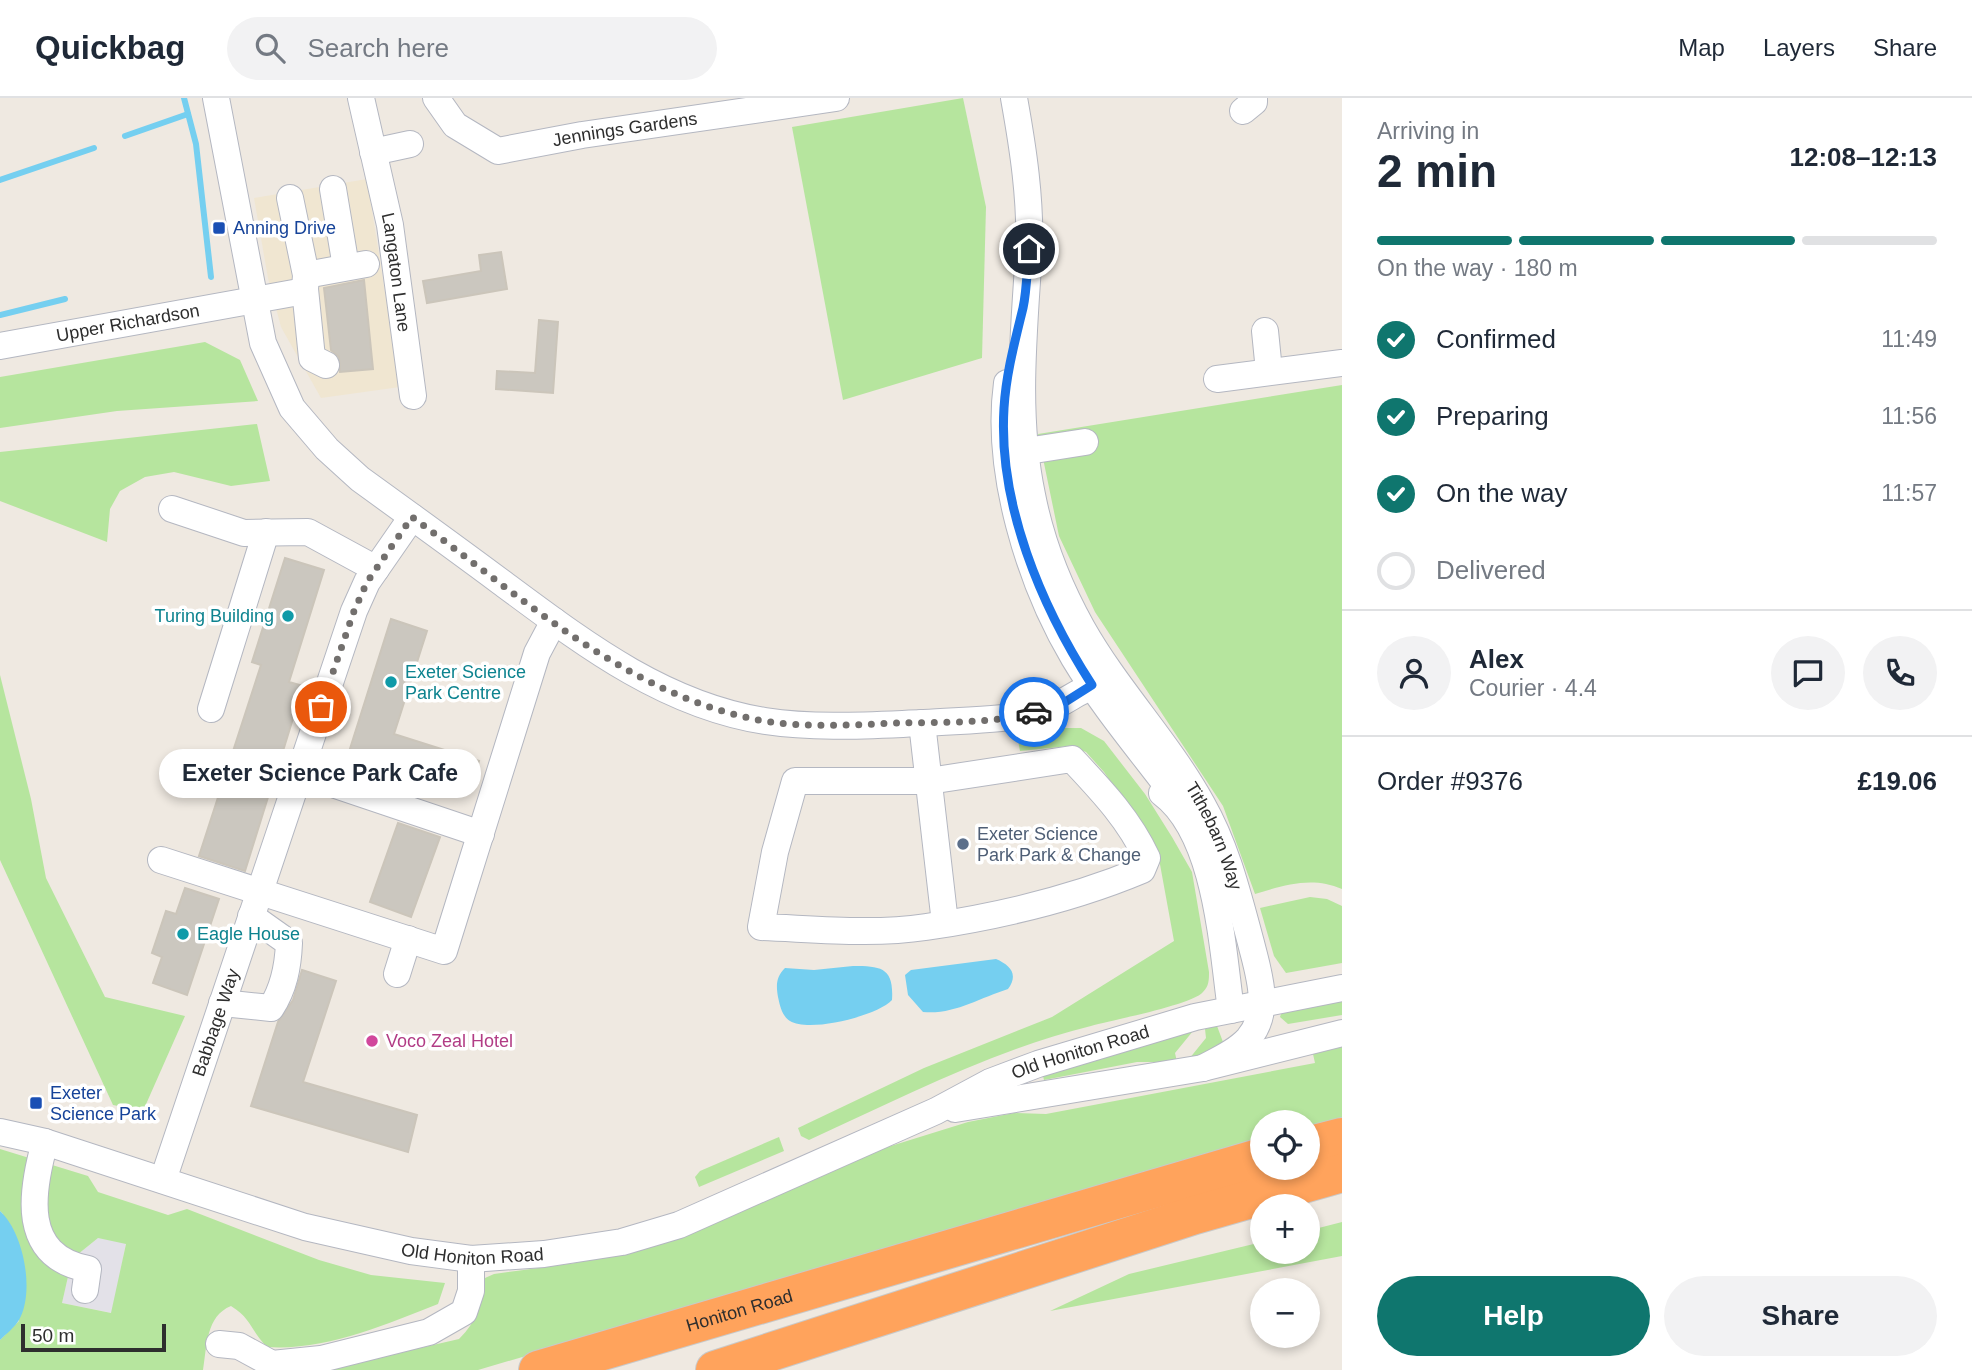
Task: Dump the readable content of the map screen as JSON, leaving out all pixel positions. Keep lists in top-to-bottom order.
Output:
{
  "streets": {
    "highway": ["Honiton Road"],
    "street": [
      "Jennings Gardens",
      "Langaton Lane",
      "Upper Richardson",
      "Tithebarn Way",
      "Babbage Way",
      "Old Honiton Road"
    ]
  },
  "crossings": [
    ["Tithebarn Way", "Old Honiton Road"],
    ["Babbage Way", "Old Honiton Road"]
  ],
  "places": {
    "transit": ["Anning Drive", "Exeter Science Park"],
    "other": [
      "Turing Building",
      "Exeter Science Park Centre",
      "Exeter Science Park Cafe",
      "Exeter Science Park Park & Change",
      "Eagle House",
      "Voco Zeal Hotel"
    ]
  },
  "scale_bar": "50 m",
  "page": {
    "header": "Quickbag",
    "search": "Search here",
    "nav": ["Map", "Layers", "Share"],
    "heading": ["2 min", "Arriving in", "12:08–12:13"],
    "panel": [
      "Alex",
      "Courier · 4.4",
      "Order #9376",
      "£19.06"
    ],
    "bar": "On the way · 180 m",
    "list": [
      ["Confirmed", "11:49"],
      ["Preparing", "11:56"],
      ["On the way", "11:57"],
      "Delivered"
    ],
    "bubble": "Exeter Science Park Cafe",
    "map_buttons": ["+", "−"],
    "buttons": ["Help", "Share"],
    "scale": "50 m"
  }
}
